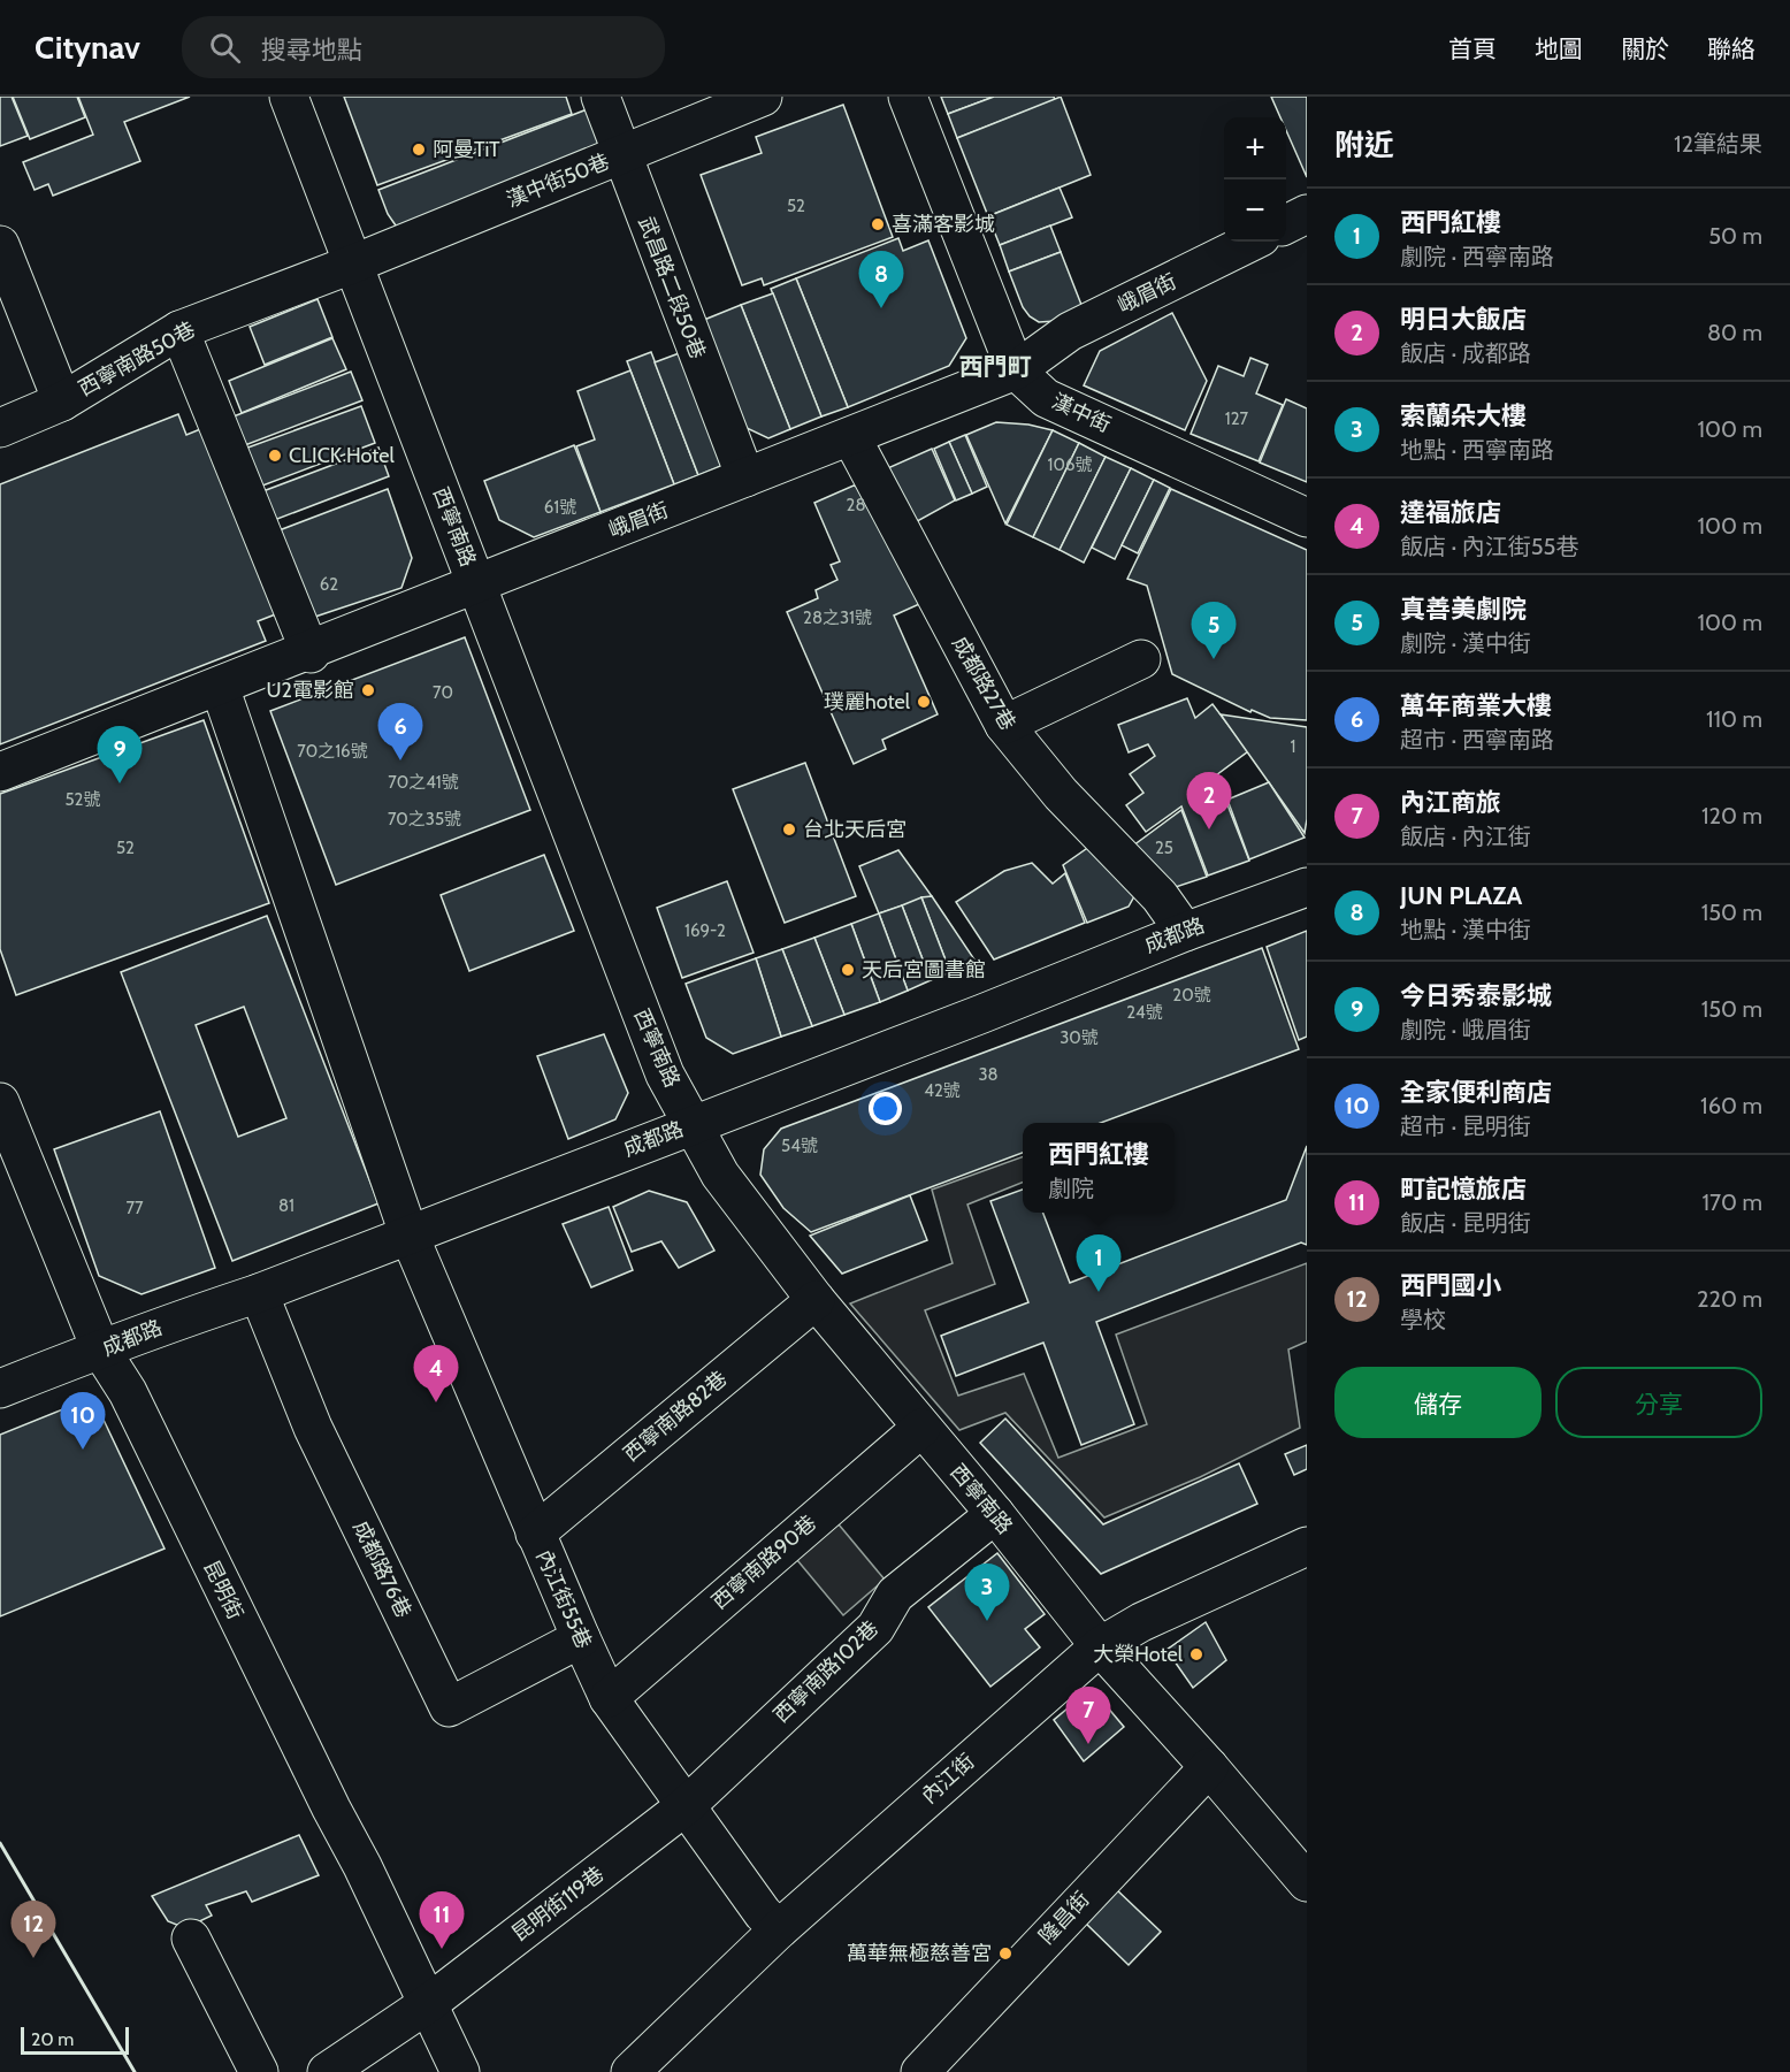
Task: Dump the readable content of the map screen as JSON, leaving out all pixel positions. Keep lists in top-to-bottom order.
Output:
{
  "streets": {
    "street": [
      "漢中街50巷",
      "武昌路二段50巷",
      "峨眉街",
      "西寧南路50巷",
      "漢中街",
      "西寧南路",
      "成都路27巷",
      "成都路",
      "西寧南路82巷",
      "西寧南路90巷",
      "成都路76巷",
      "昆明街",
      "內江街55巷",
      "西寧南路102巷",
      "內江街",
      "昆明街119巷",
      "隆昌街"
    ]
  },
  "crossings": [
    ["漢中街50巷", "武昌路二段50巷"],
    ["漢中街50巷", "西寧南路50巷"],
    ["漢中街50巷", "西寧南路"],
    ["武昌路二段50巷", "峨眉街"],
    ["峨眉街", "漢中街"],
    ["峨眉街", "西寧南路"],
    ["峨眉街", "成都路27巷"],
    ["峨眉街", "內江街55巷"],
    ["西寧南路50巷", "西寧南路"],
    ["西寧南路", "成都路"],
    ["西寧南路", "西寧南路82巷"],
    ["西寧南路", "西寧南路90巷"],
    ["西寧南路", "西寧南路102巷"],
    ["西寧南路", "內江街"],
    ["西寧南路", "隆昌街"],
    ["成都路27巷", "成都路"],
    ["成都路", "成都路76巷"],
    ["成都路", "昆明街"],
    ["成都路", "內江街55巷"],
    ["西寧南路82巷", "內江街55巷"],
    ["西寧南路90巷", "內江街55巷"],
    ["成都路76巷", "內江街55巷"],
    ["昆明街", "昆明街119巷"],
    ["內江街55巷", "西寧南路102巷"],
    ["內江街55巷", "內江街"],
    ["內江街55巷", "昆明街119巷"],
    ["西寧南路102巷", "昆明街119巷"]
  ],
  "districts": ["西門町"],
  "places": [
    "阿曼TiT",
    "喜滿客影城",
    "CLICK Hotel",
    "U2電影館",
    "璞麗hotel",
    "台北天后宮",
    "天后宮圖書館",
    "大榮Hotel",
    "萬華無極慈善宮"
  ],
  "house_numbers": [
    "52",
    "127",
    "106號",
    "28",
    "61號",
    "62",
    "28之31號",
    "70",
    "1",
    "70之16號",
    "70之41號",
    "52號",
    "70之35號",
    "52",
    "25",
    "169-2",
    "20號",
    "24號",
    "30號",
    "38",
    "42號",
    "54號",
    "81",
    "77"
  ],
  "scale_bar": "20 m",
  "page": {
    "header": "Citynav",
    "search": "搜尋地點",
    "nav": [
      "首頁",
      "地圖",
      "關於",
      "聯絡"
    ],
    "heading": ["附近", "12筆結果"],
    "map_buttons": ["+", "−"],
    "list": [
      {
        "mark": "1",
        "name": "西門紅樓",
        "note": "劇院 · 西寧南路",
        "value": "50 m"
      },
      {
        "mark": "2",
        "name": "明日大飯店",
        "note": "飯店 · 成都路",
        "value": "80 m"
      },
      {
        "mark": "3",
        "name": "索蘭朵大樓",
        "note": "地點 · 西寧南路",
        "value": "100 m"
      },
      {
        "mark": "4",
        "name": "達福旅店",
        "note": "飯店 · 內江街55巷",
        "value": "100 m"
      },
      {
        "mark": "5",
        "name": "真善美劇院",
        "note": "劇院 · 漢中街",
        "value": "100 m"
      },
      {
        "mark": "6",
        "name": "萬年商業大樓",
        "note": "超市 · 西寧南路",
        "value": "110 m"
      },
      {
        "mark": "7",
        "name": "內江商旅",
        "note": "飯店 · 內江街",
        "value": "120 m"
      },
      {
        "mark": "8",
        "name": "JUN PLAZA",
        "note": "地點 · 漢中街",
        "value": "150 m"
      },
      {
        "mark": "9",
        "name": "今日秀泰影城",
        "note": "劇院 · 峨眉街",
        "value": "150 m"
      },
      {
        "mark": "10",
        "name": "全家便利商店",
        "note": "超市 · 昆明街",
        "value": "160 m"
      },
      {
        "mark": "11",
        "name": "町記憶旅店",
        "note": "飯店 · 昆明街",
        "value": "170 m"
      },
      {
        "mark": "12",
        "name": "西門國小",
        "note": "學校",
        "value": "220 m"
      }
    ],
    "pins": [
      "8",
      "5",
      "6",
      "9",
      "2",
      "1",
      "4",
      "10",
      "3",
      "7",
      "11",
      "12"
    ],
    "popup": ["西門紅樓", "劇院"],
    "buttons": ["儲存", "分享"],
    "scale": "20 m"
  }
}
